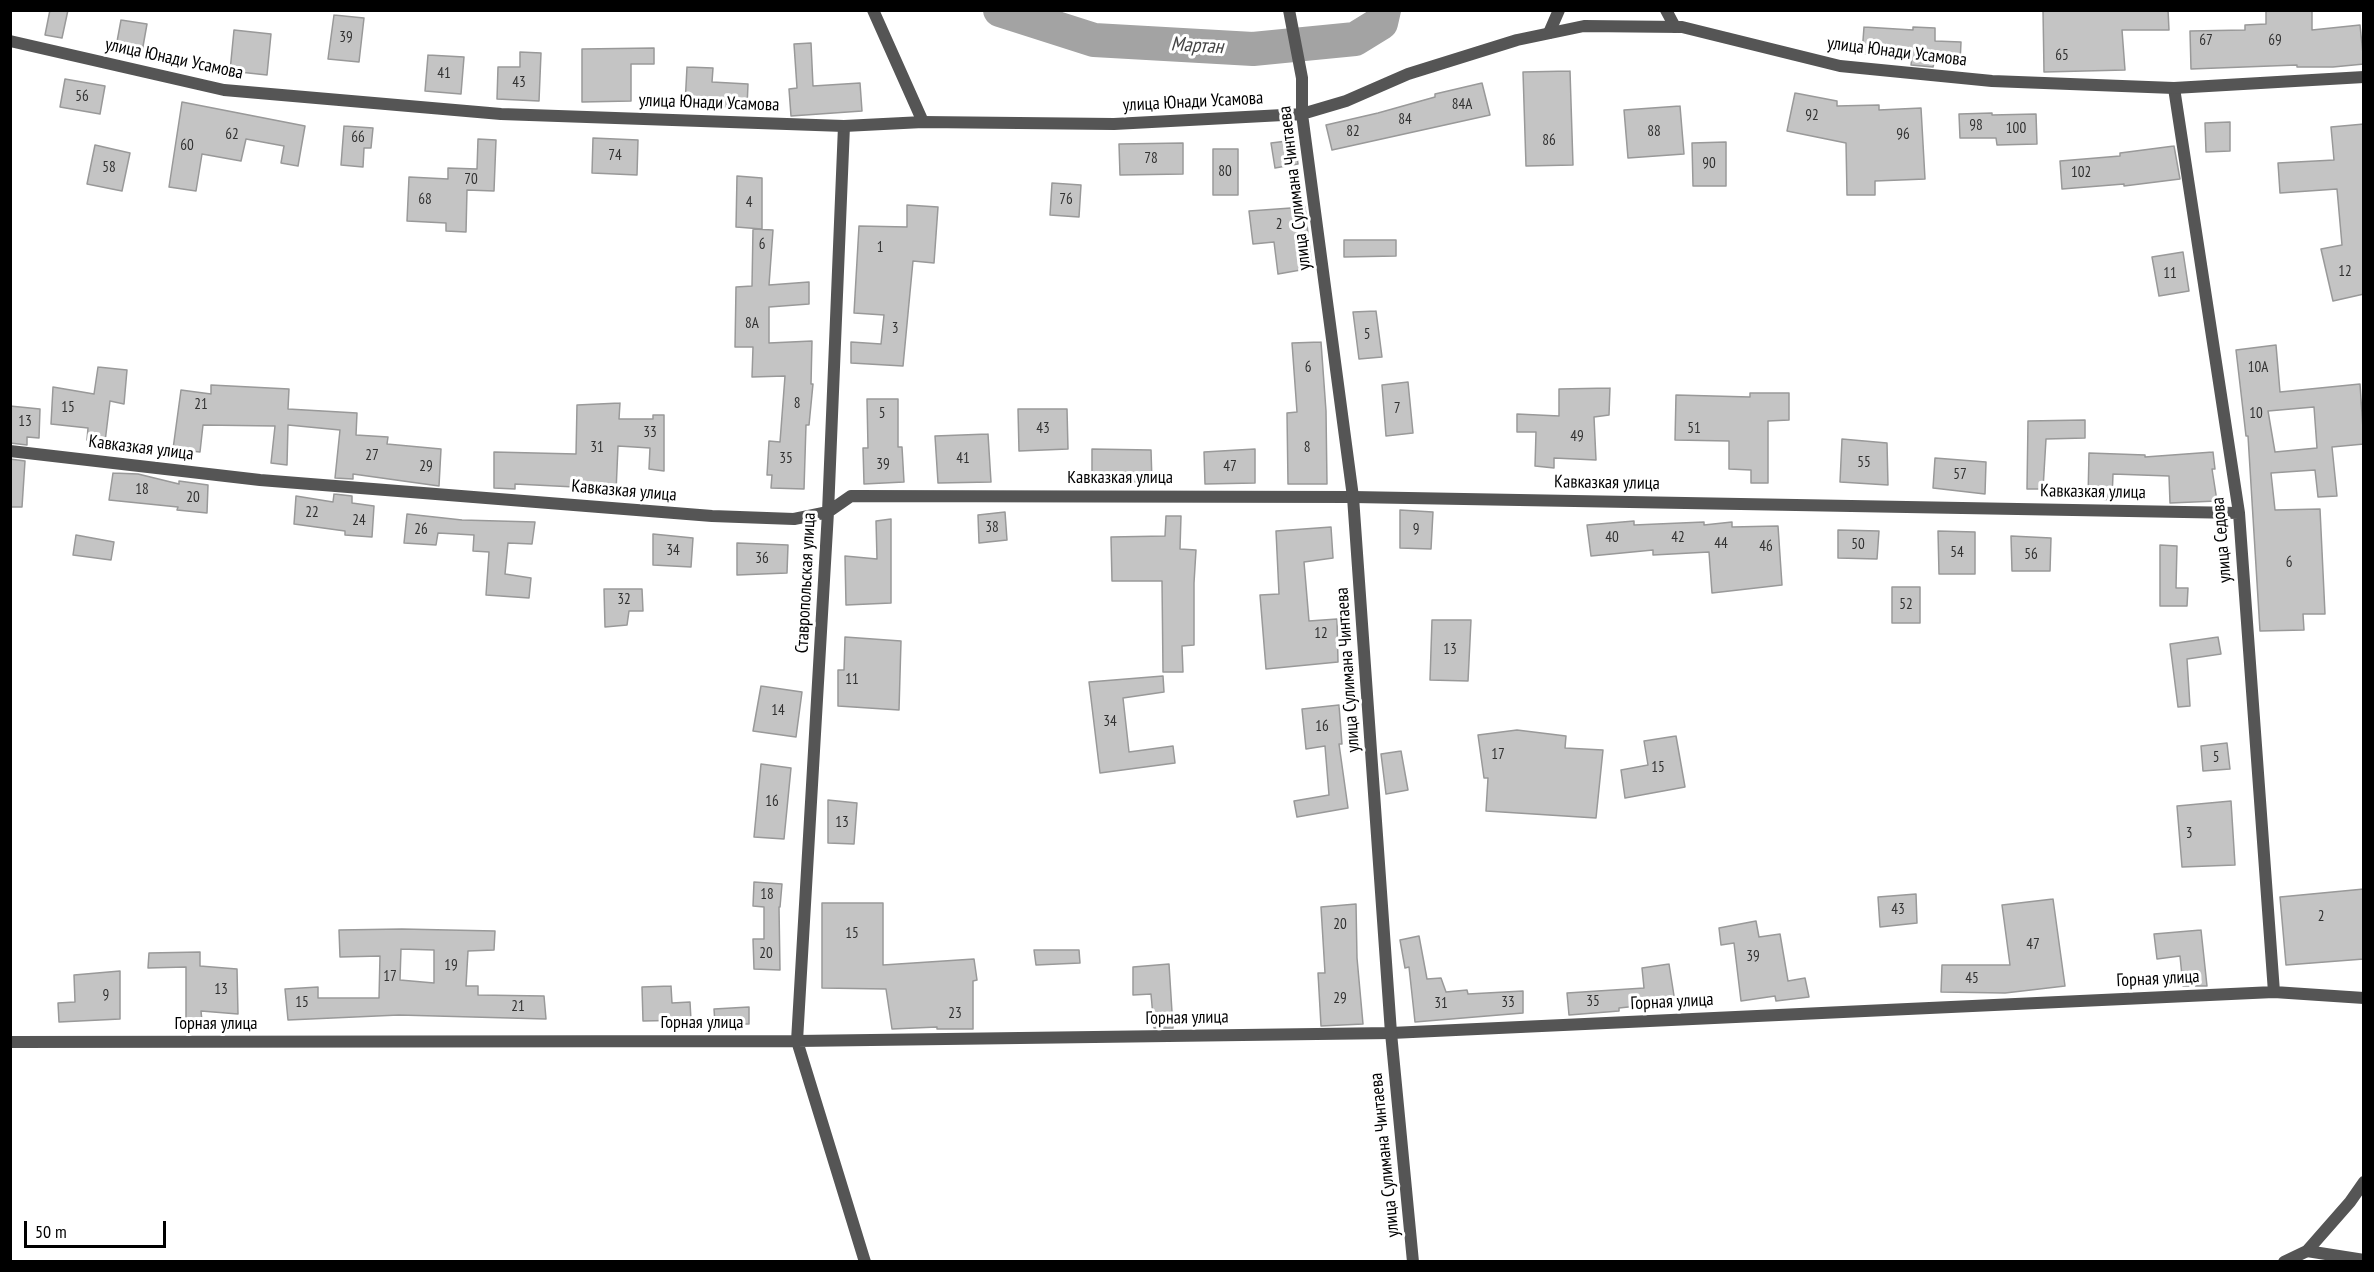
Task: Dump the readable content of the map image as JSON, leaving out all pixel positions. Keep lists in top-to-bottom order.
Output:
{
  "streets": {
    "street": [
      "улица Юнади Усамова",
      "улица Сулимана Чинтаева",
      "Кавказкая улица",
      "улица Седова",
      "Ставропольская улица",
      "Горная улица"
    ]
  },
  "crossings": [
    ["улица Юнади Усамова", "улица Сулимана Чинтаева"],
    ["улица Юнади Усамова", "улица Седова"],
    ["улица Юнади Усамова", "Ставропольская улица"],
    ["улица Сулимана Чинтаева", "Кавказкая улица"],
    ["улица Сулимана Чинтаева", "Горная улица"],
    ["Кавказкая улица", "улица Седова"],
    ["Кавказкая улица", "Ставропольская улица"],
    ["улица Седова", "Горная улица"],
    ["Ставропольская улица", "Горная улица"]
  ],
  "water": ["Мартан"],
  "house_numbers": [
    "39",
    "67",
    "69",
    "65",
    "41",
    "43",
    "56",
    "84А",
    "92",
    "84",
    "98",
    "100",
    "82",
    "88",
    "62",
    "96",
    "66",
    "86",
    "60",
    "74",
    "78",
    "90",
    "58",
    "80",
    "102",
    "70",
    "68",
    "76",
    "4",
    "2",
    "6",
    "1",
    "12",
    "11",
    "8А",
    "3",
    "5",
    "6",
    "10А",
    "8",
    "21",
    "15",
    "7",
    "5",
    "10",
    "13",
    "43",
    "51",
    "33",
    "49",
    "31",
    "8",
    "27",
    "35",
    "41",
    "55",
    "39",
    "29",
    "47",
    "57",
    "18",
    "20",
    "22",
    "24",
    "38",
    "26",
    "9",
    "40",
    "42",
    "44",
    "50",
    "46",
    "34",
    "54",
    "56",
    "36",
    "6",
    "32",
    "52",
    "12",
    "13",
    "11",
    "14",
    "34",
    "16",
    "17",
    "5",
    "15",
    "16",
    "13",
    "3",
    "18",
    "43",
    "2",
    "20",
    "15",
    "47",
    "20",
    "39",
    "19",
    "17",
    "45",
    "13",
    "9",
    "29",
    "35",
    "15",
    "33",
    "31",
    "21",
    "23"
  ],
  "scale_bar": "50 m"
}
